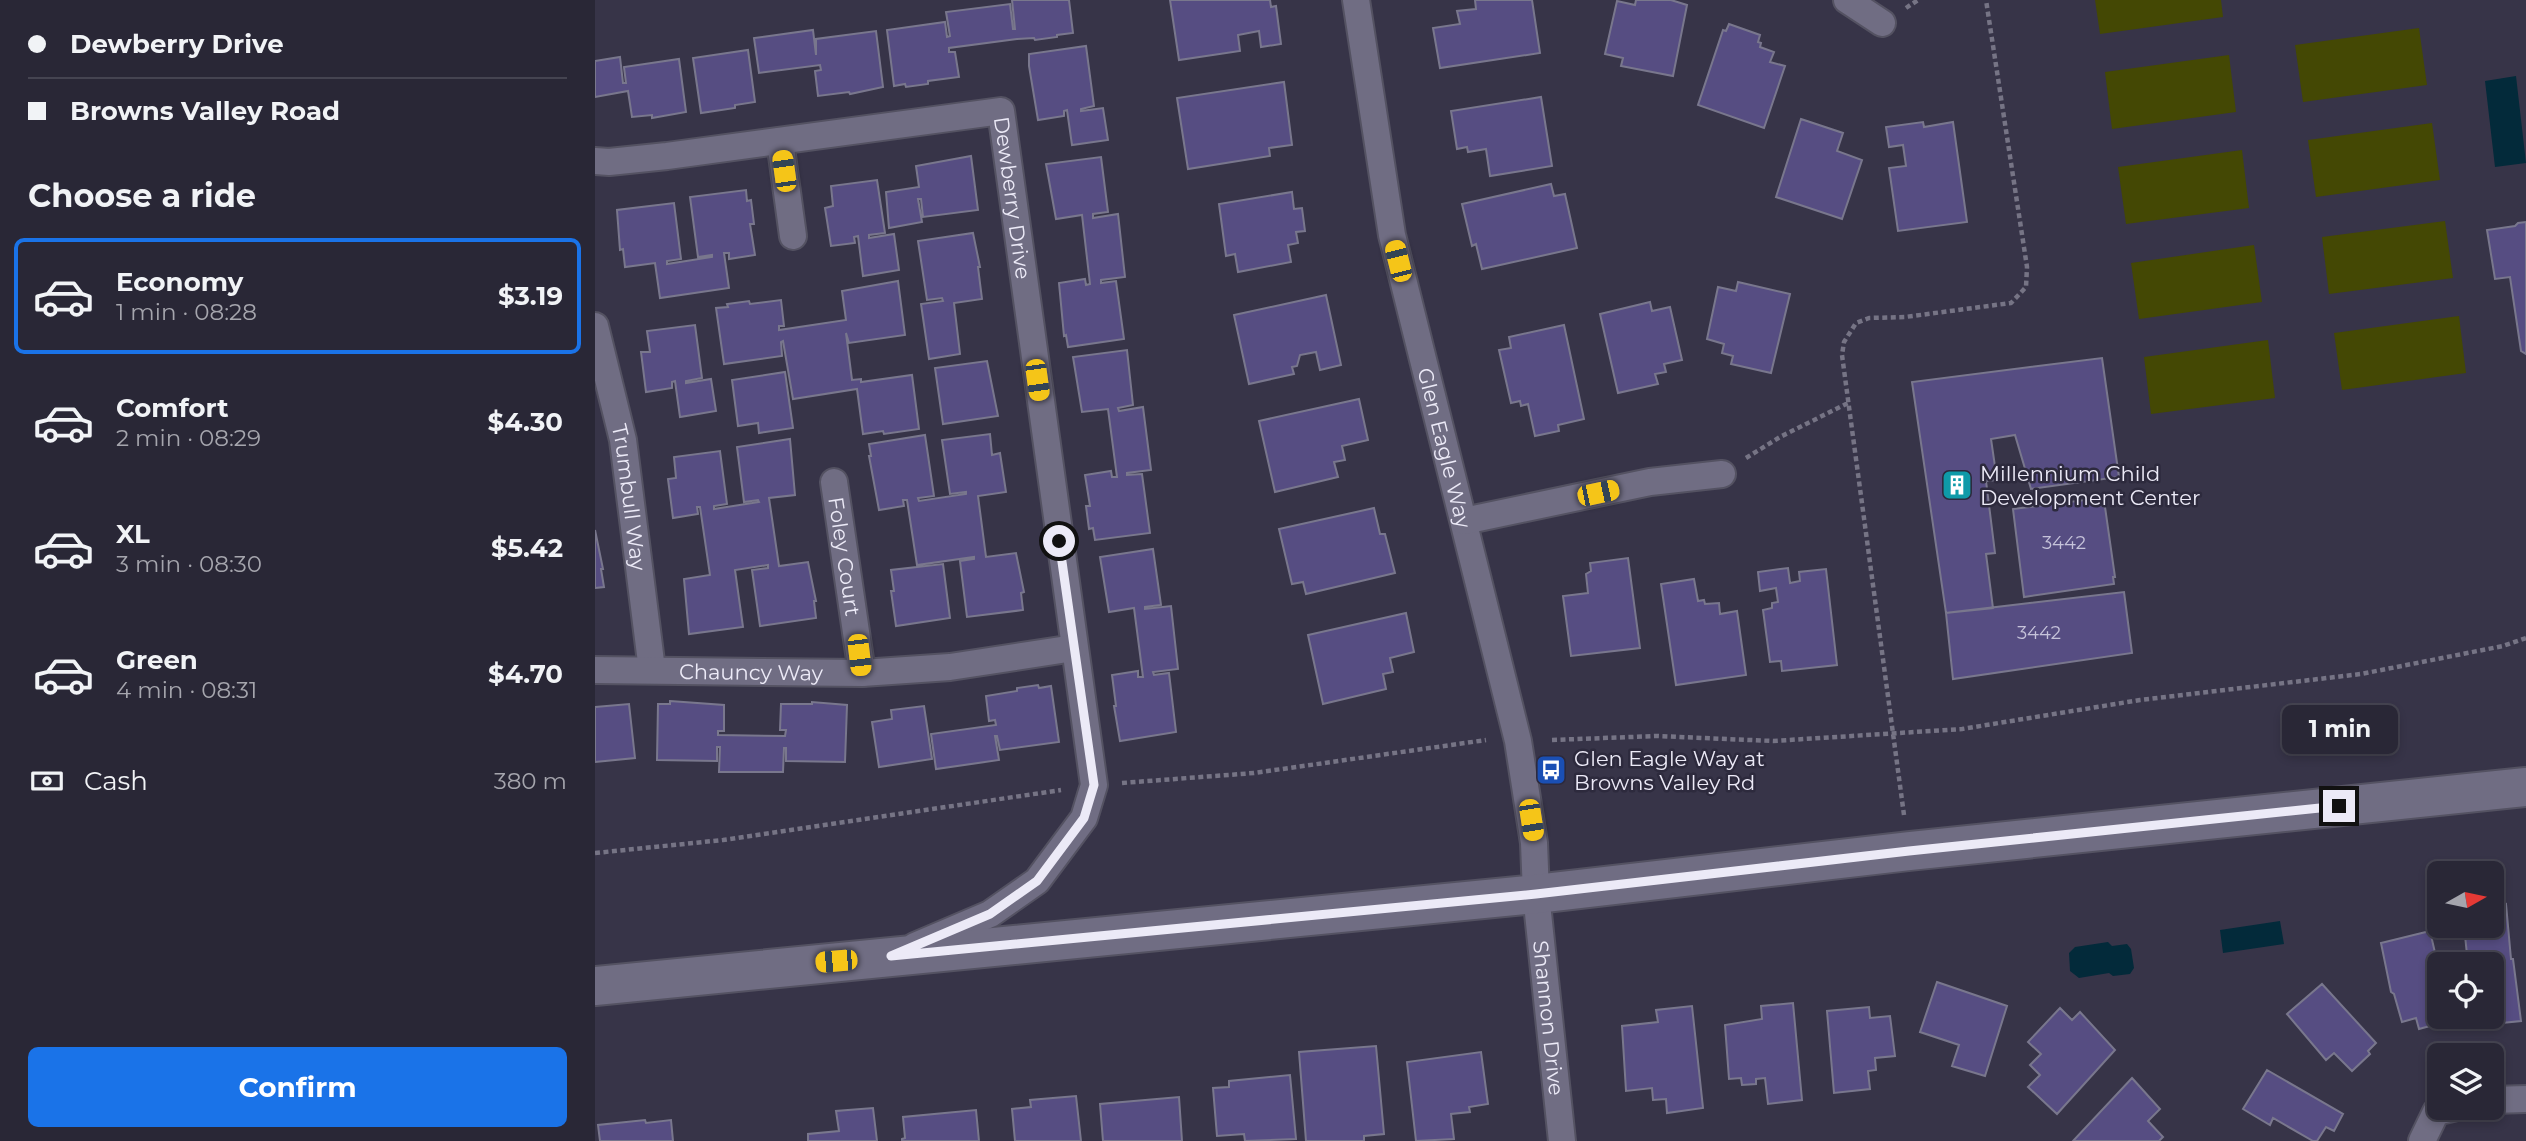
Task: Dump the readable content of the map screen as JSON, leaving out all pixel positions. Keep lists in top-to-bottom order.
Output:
{
  "streets": {
    "street": [
      "Dewberry Drive",
      "Glen Eagle Way",
      "Trumbull Way",
      "Foley Court",
      "Chauncy Way",
      "Shannon Drive"
    ]
  },
  "crossings": [
    ["Dewberry Drive", "Chauncy Way"],
    ["Glen Eagle Way", "Shannon Drive"],
    ["Trumbull Way", "Chauncy Way"],
    ["Foley Court", "Chauncy Way"]
  ],
  "places": {
    "building": ["Millennium Child Development Center"],
    "bus stop": ["Glen Eagle Way at Browns Valley Rd"]
  },
  "house_numbers": ["3442", "3442"],
  "north": "right",
  "page": {
    "banner": ["Dewberry Drive", "Browns Valley Road"],
    "heading": "Choose a ride",
    "list": [
      {
        "name": "Economy",
        "note": "1 min · 08:28",
        "value": "$3.19"
      },
      {
        "name": "Comfort",
        "note": "2 min · 08:29",
        "value": "$4.30"
      },
      {
        "name": "XL",
        "note": "3 min · 08:30",
        "value": "$5.42"
      },
      {
        "name": "Green",
        "note": "4 min · 08:31",
        "value": "$4.70"
      }
    ],
    "bubble": "1 min",
    "pay": ["Cash", "380 m"],
    "buttons": "Confirm"
  }
}
